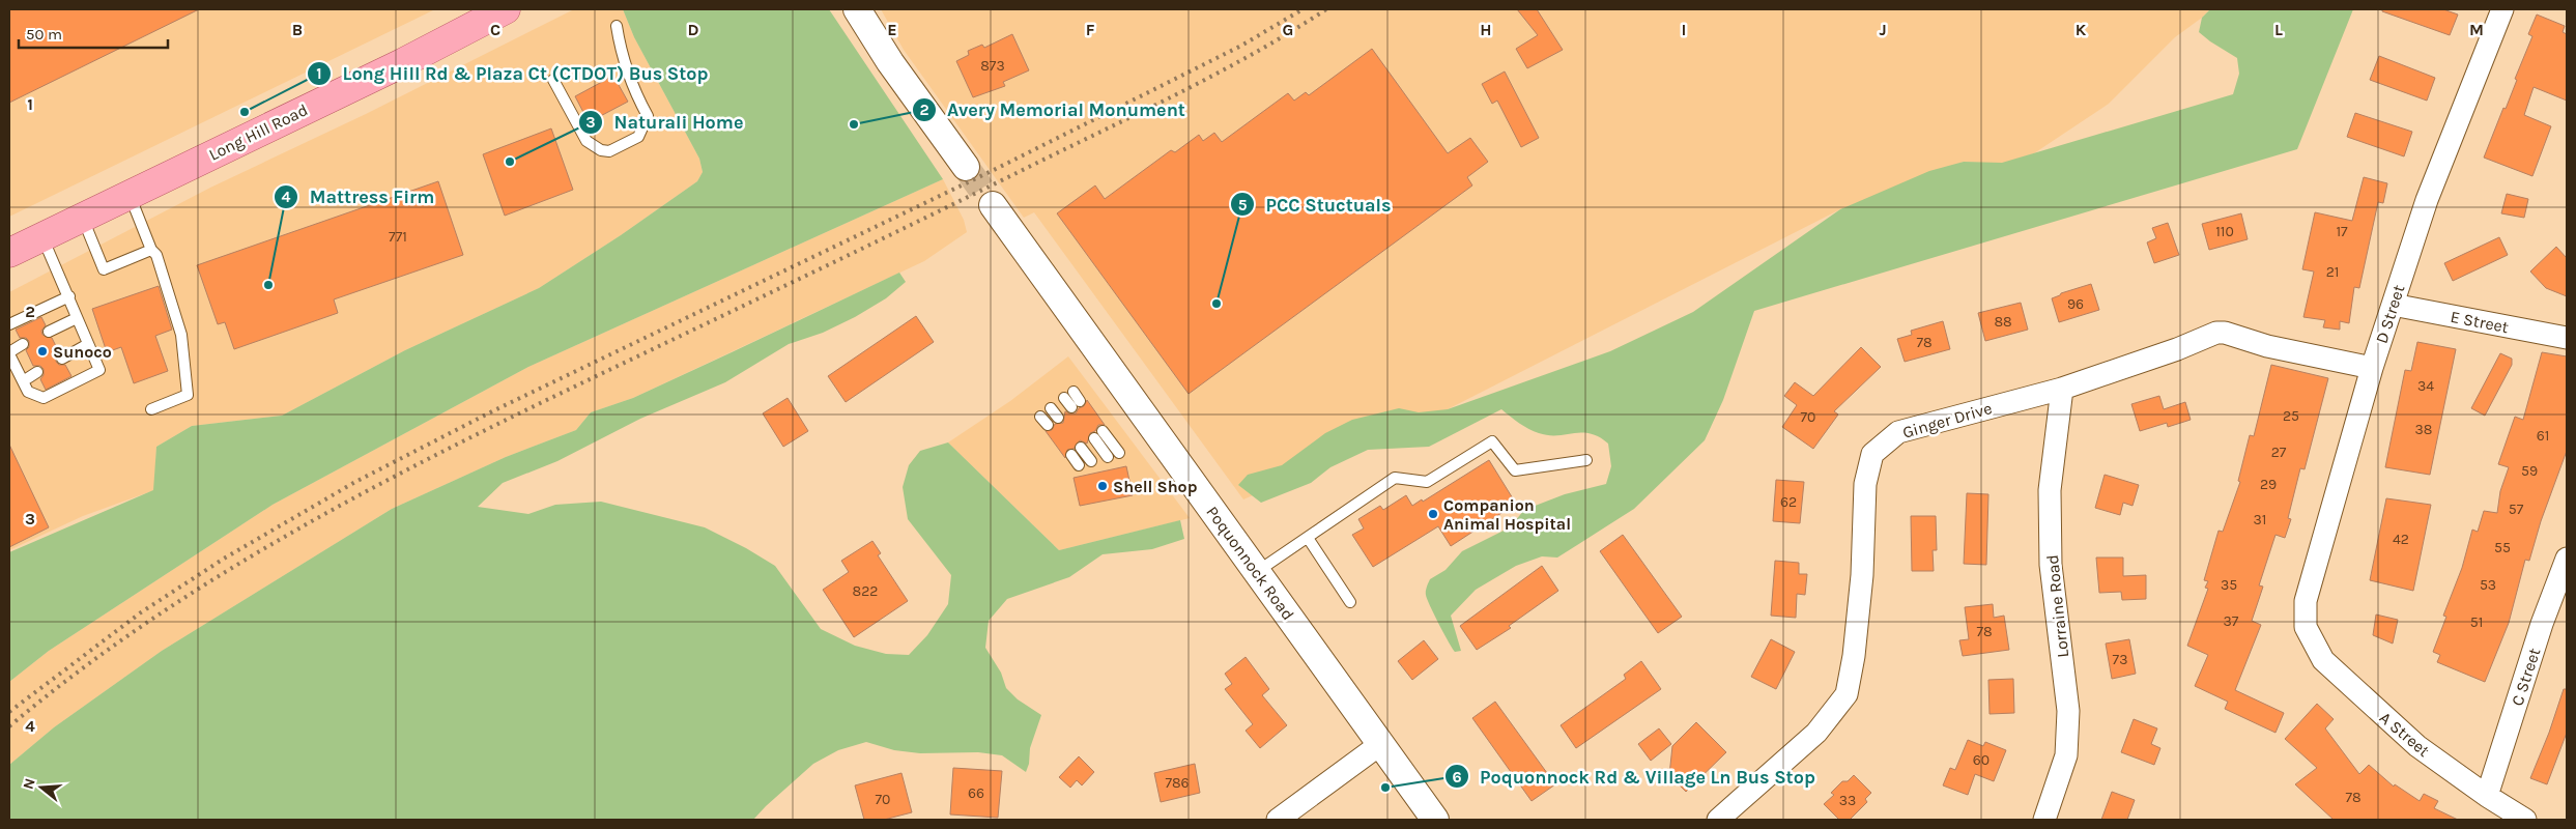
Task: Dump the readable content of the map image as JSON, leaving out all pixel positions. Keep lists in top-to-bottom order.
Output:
{
  "streets": {
    "main road": ["Long Hill Road"],
    "street": [
      "D Street",
      "E Street",
      "Ginger Drive",
      "Poquonnock Road",
      "Lorraine Road",
      "C Street",
      "A Street"
    ]
  },
  "crossings": [
    ["D Street", "E Street"],
    ["D Street", "Ginger Drive"],
    ["D Street", "A Street"],
    ["Ginger Drive", "Lorraine Road"],
    ["C Street", "A Street"]
  ],
  "places": [
    "Long Hill Rd & Plaza Ct (CTDOT) Bus Stop",
    "Avery Memorial Monument",
    "Naturali Home",
    "Mattress Firm",
    "PCC Stuctuals",
    "Sunoco",
    "Shell Shop",
    "Companion Animal Hospital",
    "Poquonnock Rd & Village Ln Bus Stop"
  ],
  "house_numbers": [
    "873",
    "110",
    "17",
    "771",
    "21",
    "96",
    "88",
    "78",
    "34",
    "25",
    "70",
    "38",
    "61",
    "27",
    "59",
    "29",
    "62",
    "57",
    "31",
    "42",
    "55",
    "35",
    "53",
    "822",
    "37",
    "51",
    "78",
    "73",
    "60",
    "786",
    "66",
    "78",
    "70",
    "33"
  ],
  "scale_bar": "50 m",
  "north": "left",
  "grid": {
    "columns": [
      "B",
      "C",
      "D",
      "E",
      "F",
      "G",
      "H",
      "I",
      "J",
      "K",
      "L",
      "M"
    ],
    "rows": [
      "1",
      "2",
      "3",
      "4"
    ]
  }
}
